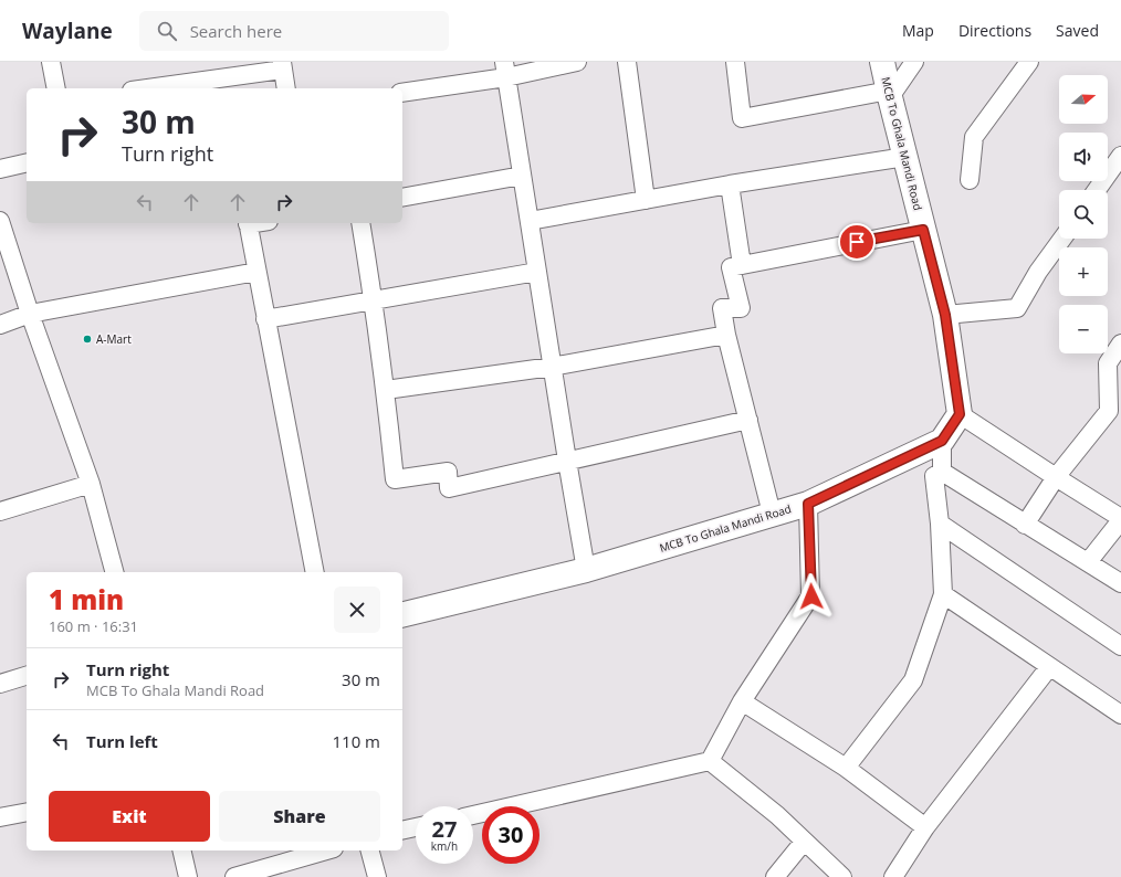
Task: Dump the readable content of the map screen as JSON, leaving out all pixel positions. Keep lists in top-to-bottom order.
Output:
{
  "streets": {
    "street": ["MCB To Ghala Mandi Road"]
  },
  "places": ["A-Mart"],
  "north": "right",
  "page": {
    "header": "Waylane",
    "search": "Search here",
    "nav": ["Map", "Directions", "Saved"],
    "map_buttons": ["+", "−"],
    "turn": ["30 m", "Turn right"],
    "heading": ["1 min", "160 m · 16:31"],
    "list": [
      {
        "name": "Turn right",
        "note": "MCB To Ghala Mandi Road",
        "value": "30 m"
      },
      {
        "name": "Turn left",
        "value": "110 m"
      }
    ],
    "buttons": ["Exit", "Share"],
    "speed": "27 km/h",
    "limit": "30"
  }
}
